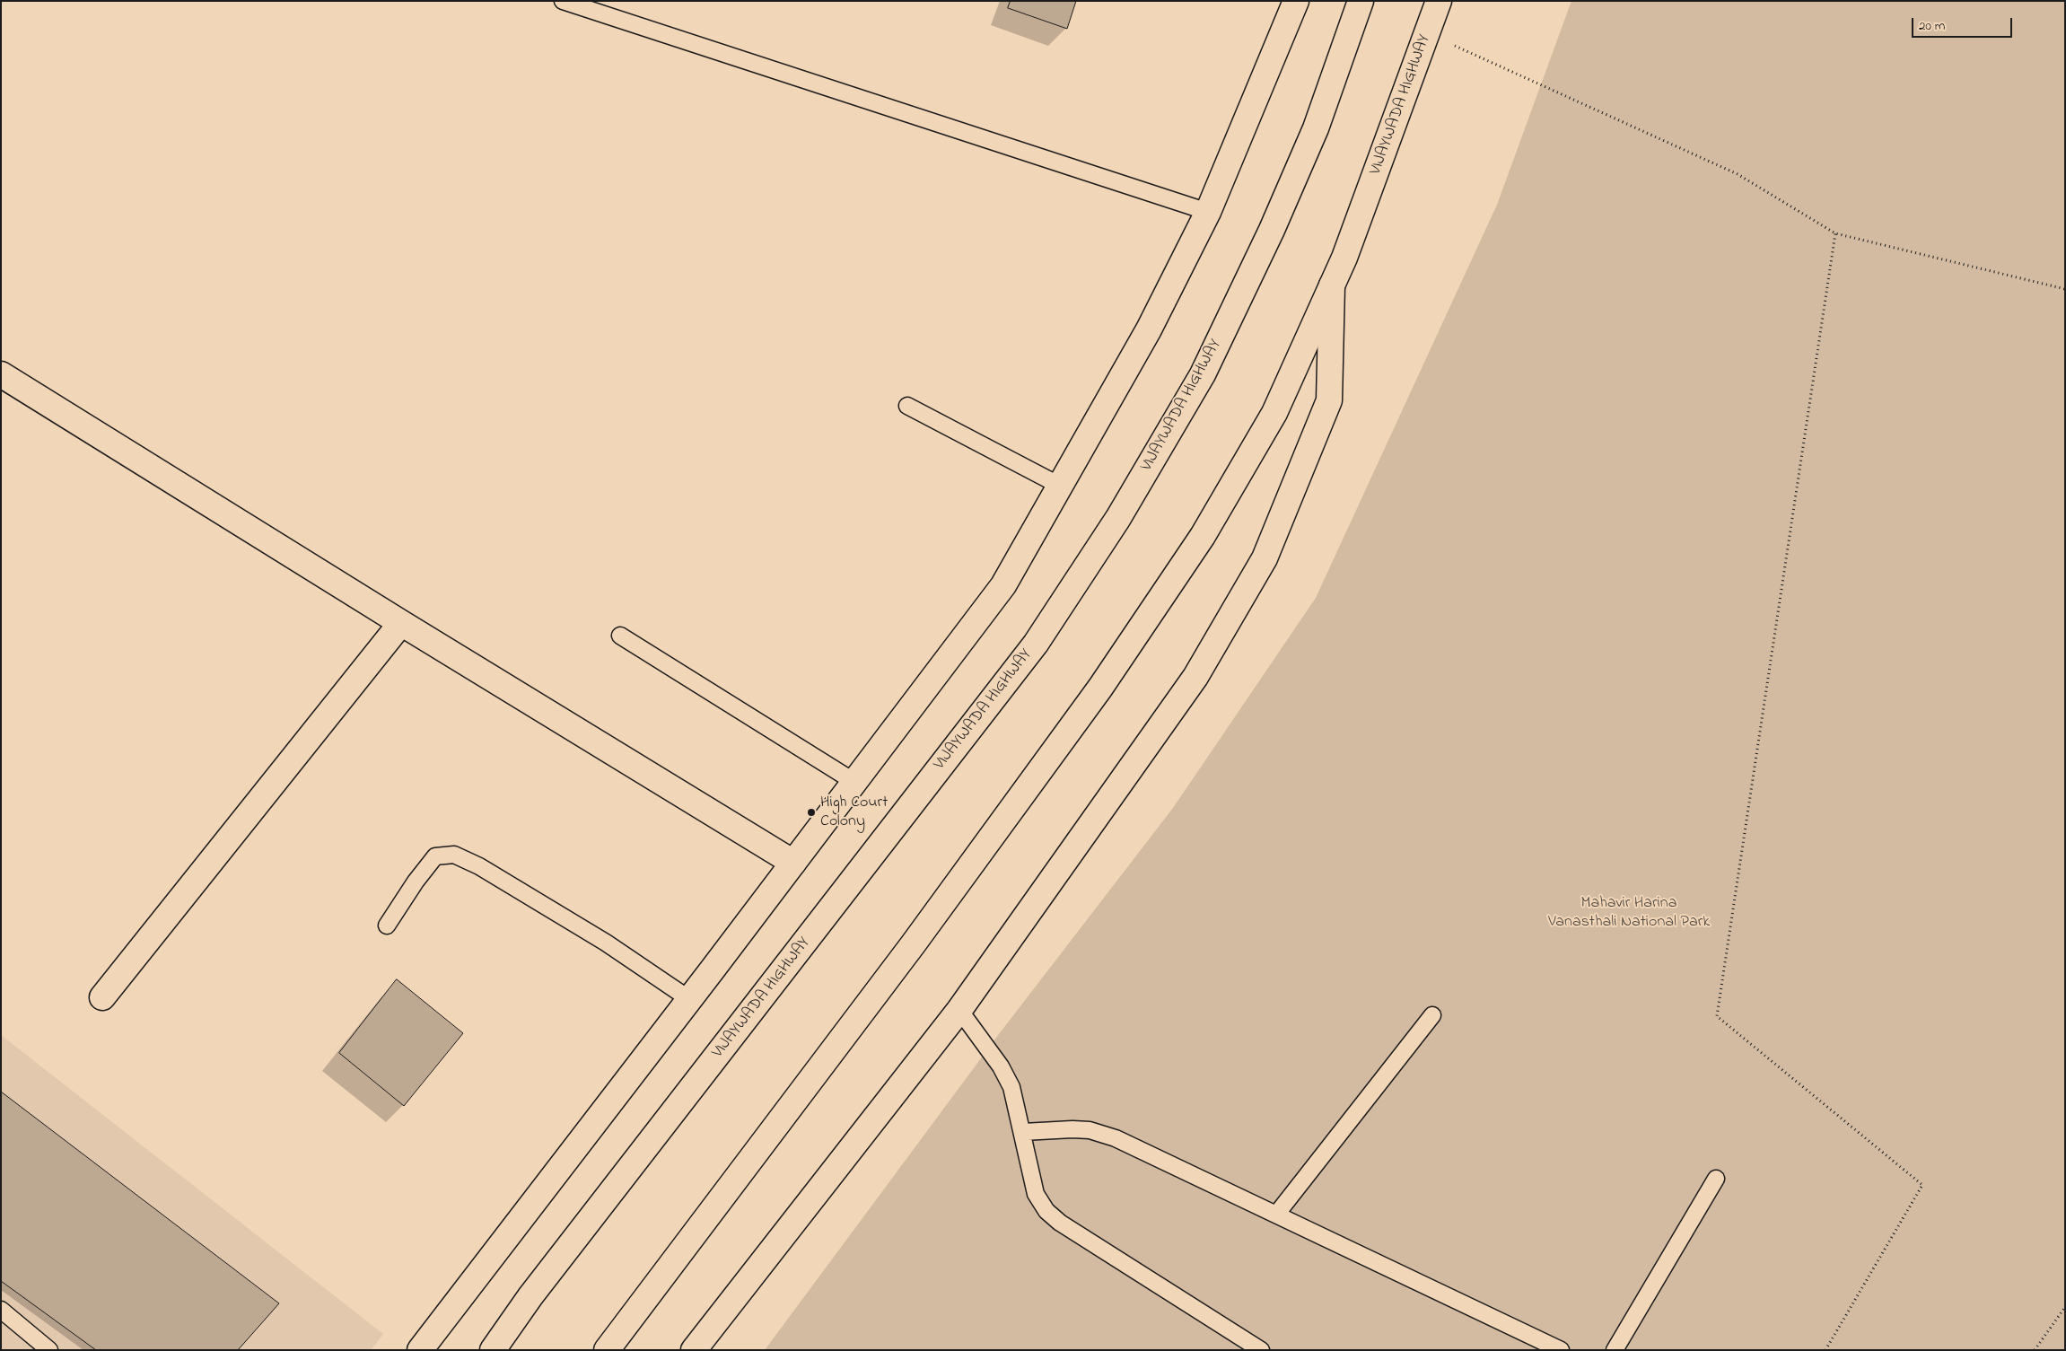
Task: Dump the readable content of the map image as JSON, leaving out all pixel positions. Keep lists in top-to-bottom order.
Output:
{
  "streets": {
    "main road": ["VIJAYWADA HIGHWAY"]
  },
  "parks": ["Mahavir Harina Vanasthali National Park"],
  "places": ["High Court Colony"],
  "scale_bar": "20 m"
}
